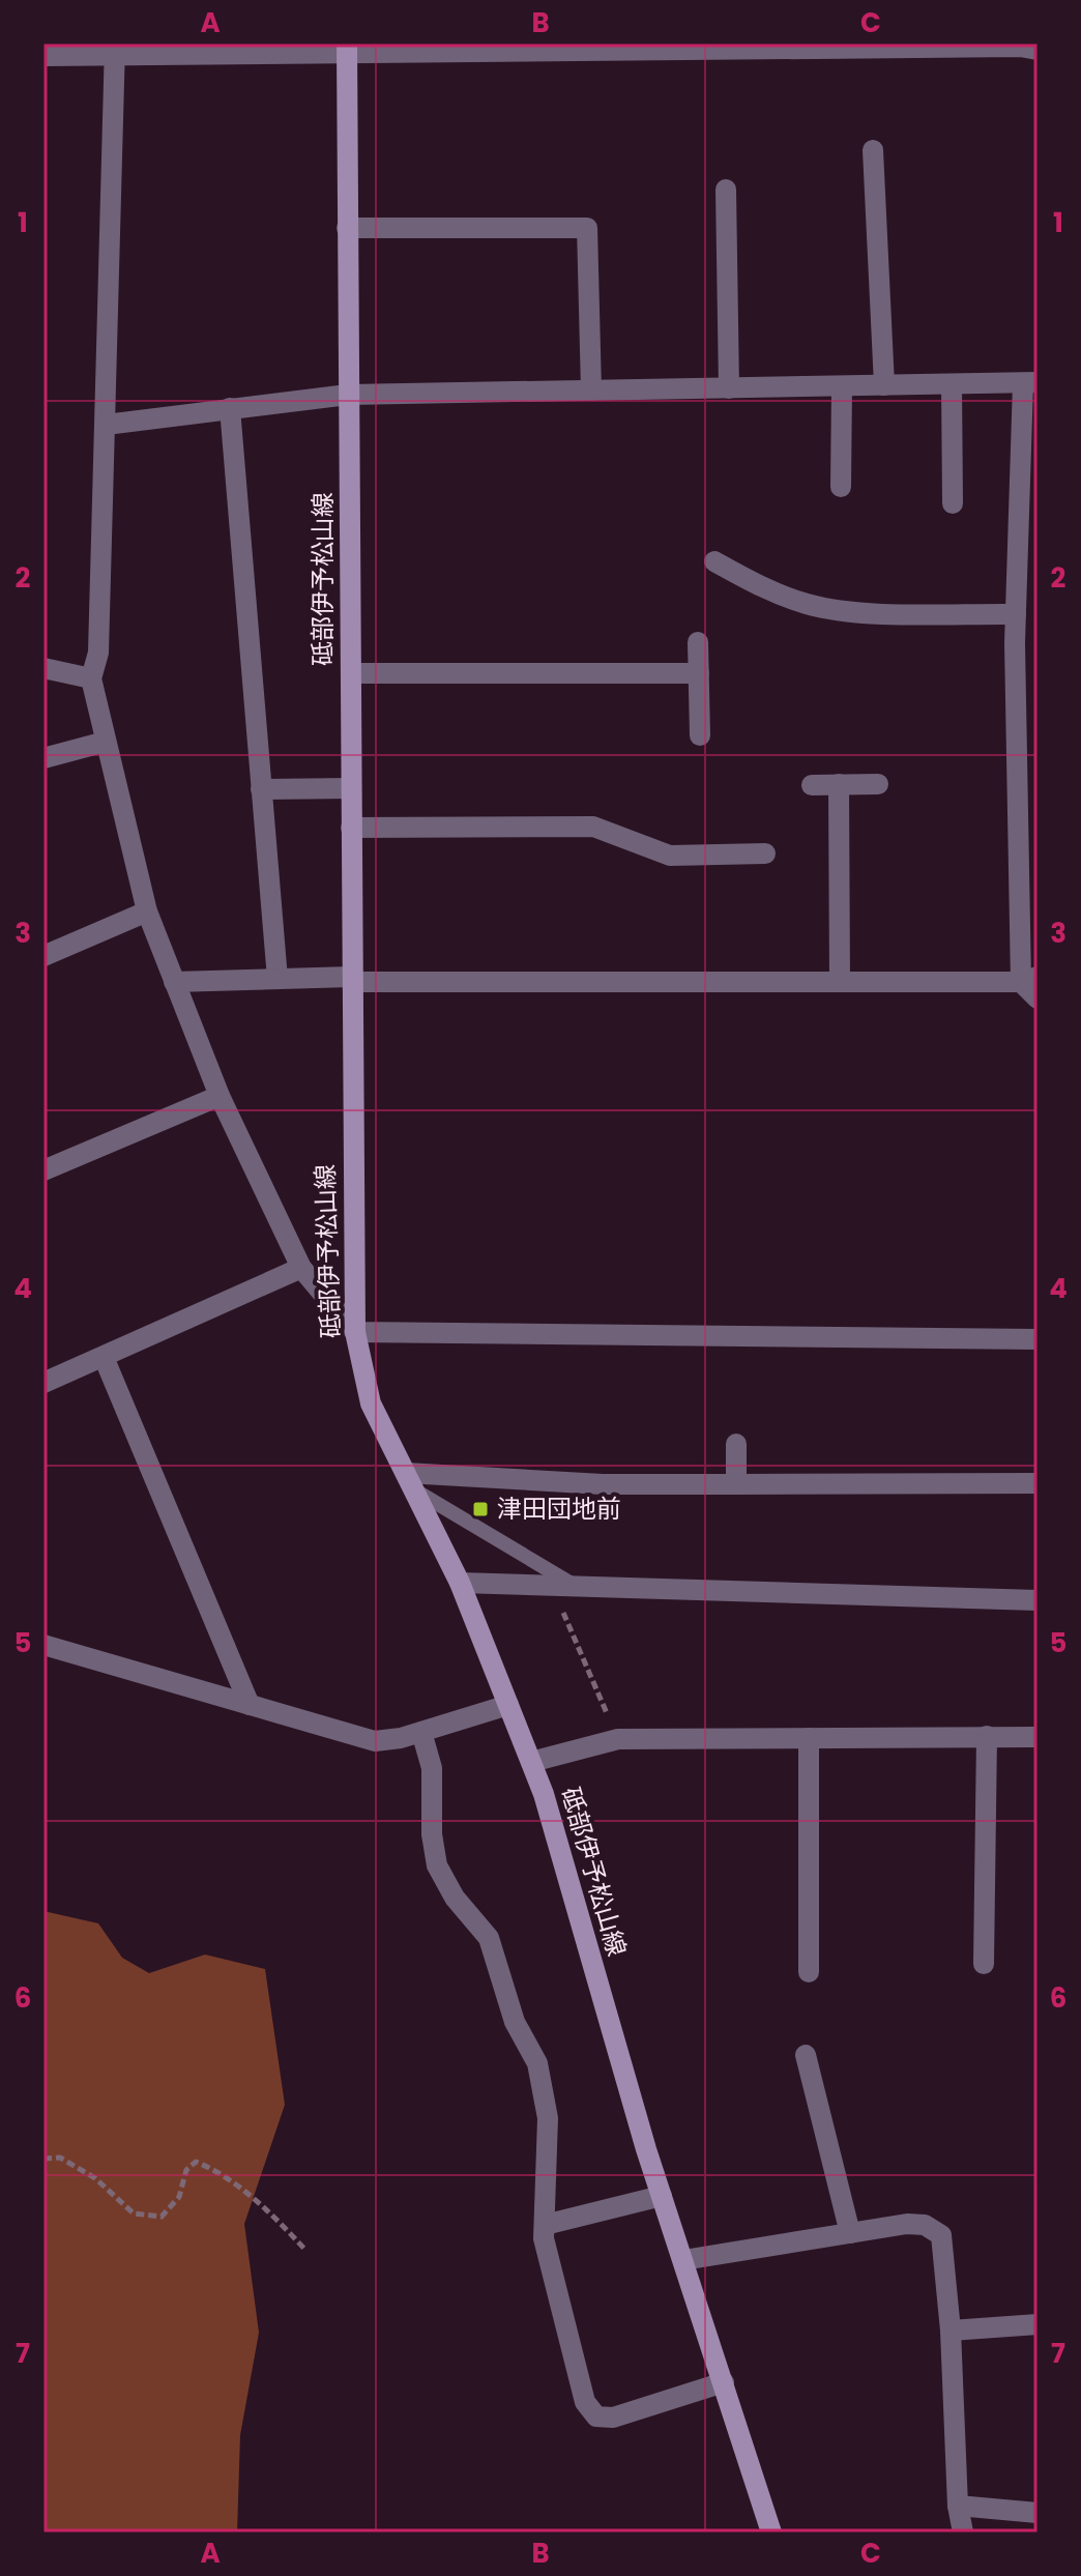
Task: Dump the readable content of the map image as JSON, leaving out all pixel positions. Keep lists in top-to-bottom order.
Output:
{
  "streets": {
    "main road": ["砥部伊予松山線"]
  },
  "places": {
    "transit": ["津田団地前"]
  },
  "grid": {
    "columns": ["A", "B", "C"],
    "rows": [
      "1",
      "2",
      "3",
      "4",
      "5",
      "6",
      "7"
    ]
  }
}
